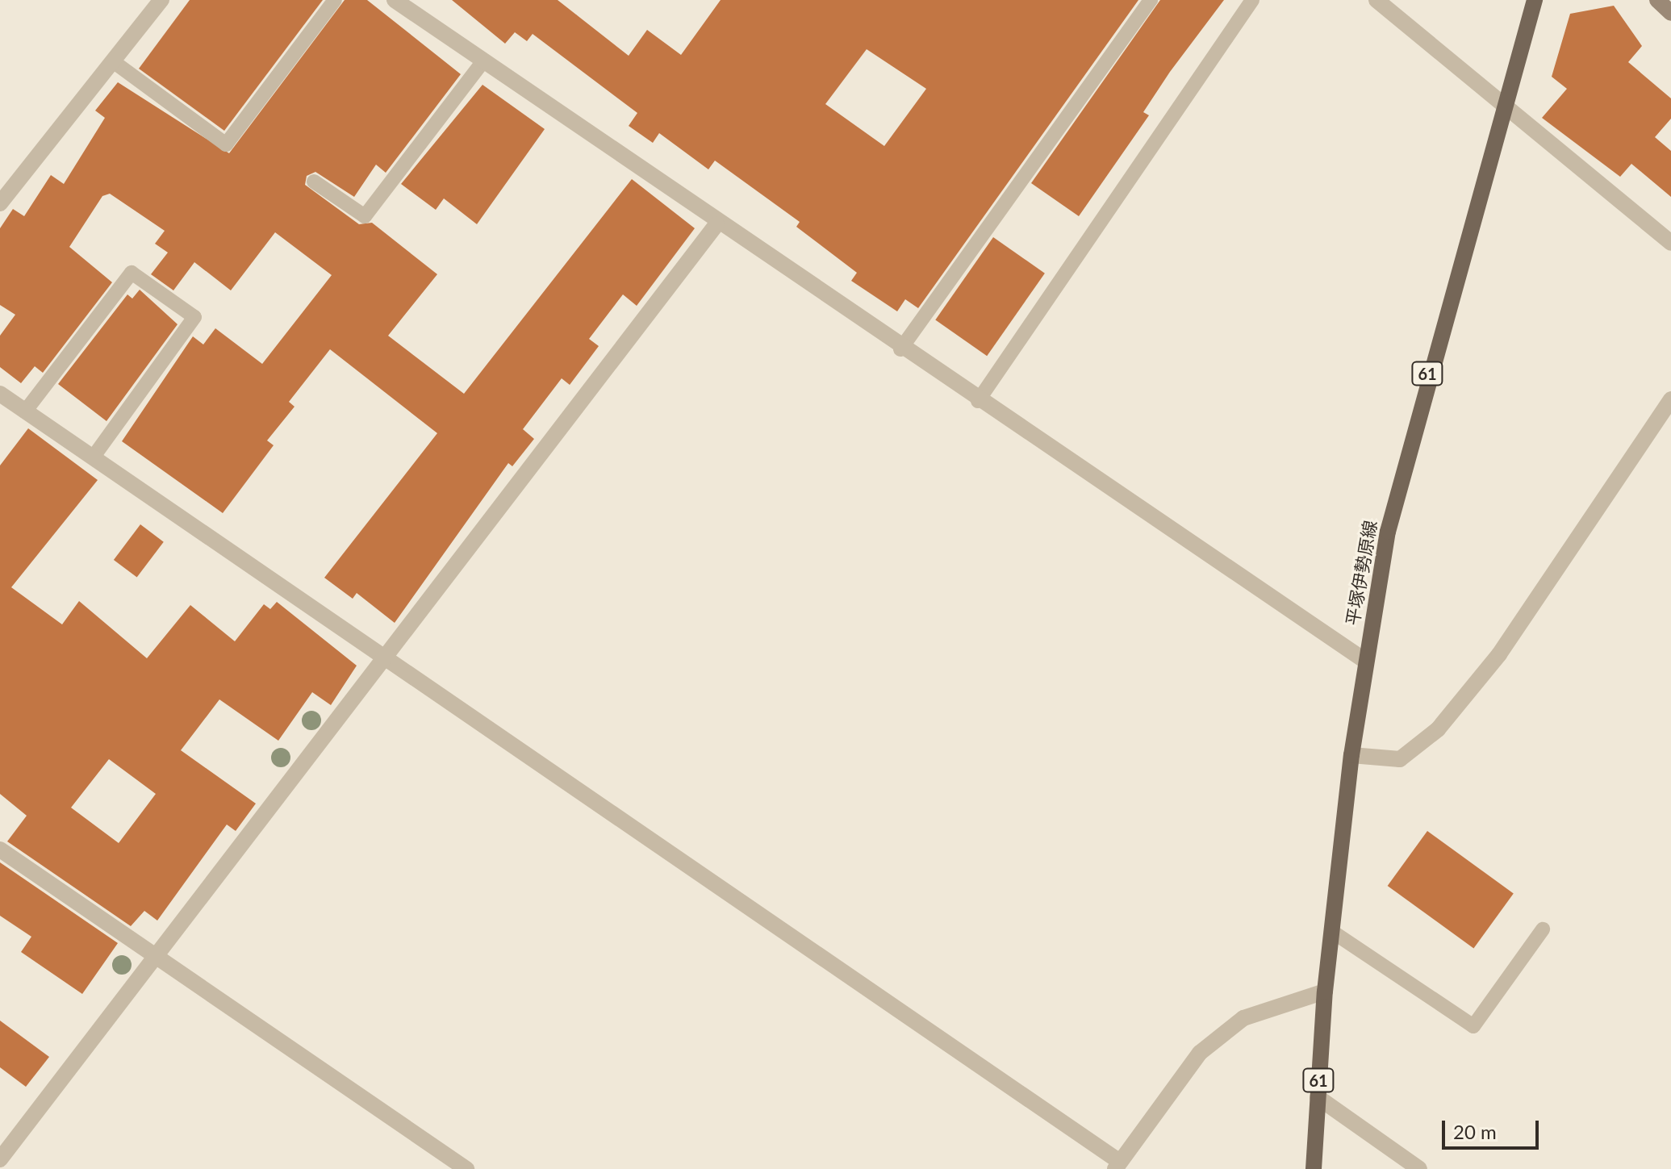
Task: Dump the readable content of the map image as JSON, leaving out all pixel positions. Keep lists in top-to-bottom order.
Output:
{
  "streets": {
    "main road": ["61", "平塚伊勢原線"]
  },
  "scale_bar": "20 m"
}
